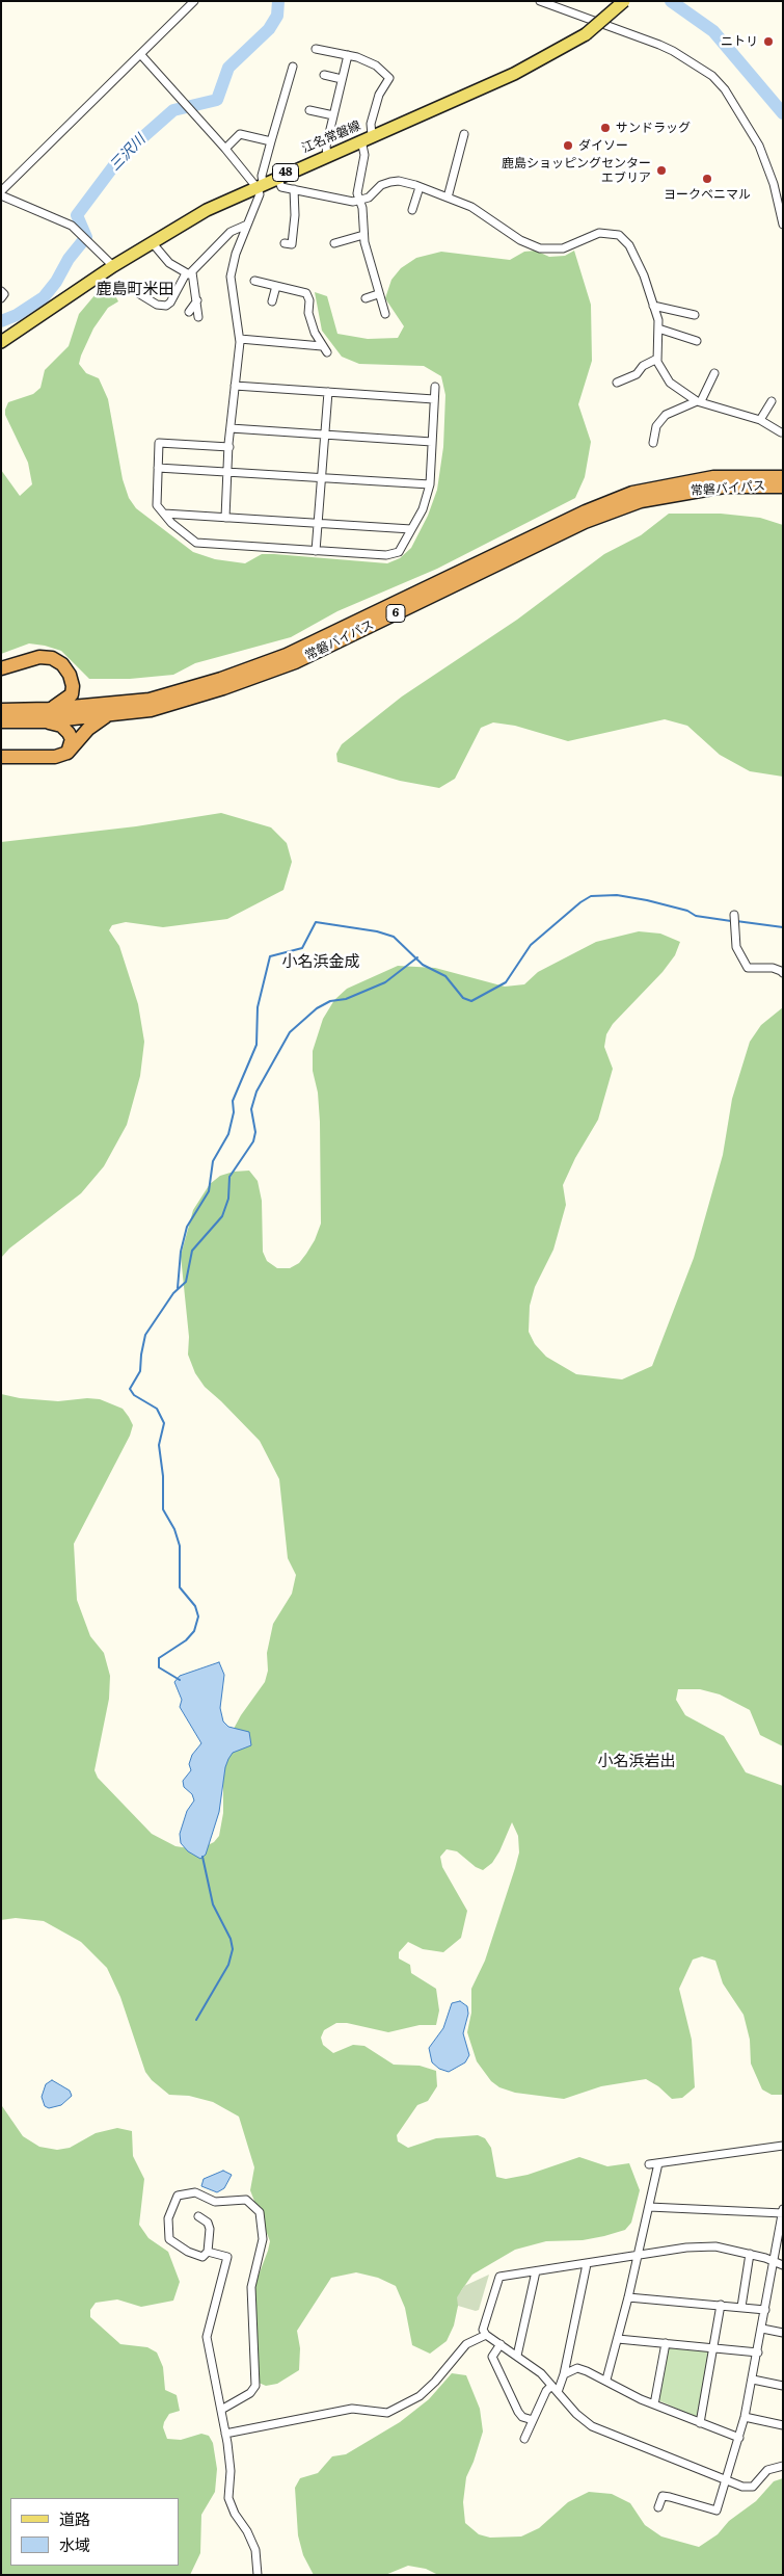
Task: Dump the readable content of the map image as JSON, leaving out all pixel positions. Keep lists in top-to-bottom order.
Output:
{
  "streets": {
    "highway": ["常磐バイパス", "6"],
    "main road": ["江名常磐線", "48"]
  },
  "districts": ["鹿島町米田", "小名浜金成", "小名浜岩出"],
  "water": ["三沢川"],
  "places": [
    "ニトリ",
    "サンドラッグ",
    "ダイソー",
    "鹿島ショッピングセンター エブリア",
    "ヨークベニマル"
  ],
  "legend": ["道路", "水域"]
}
